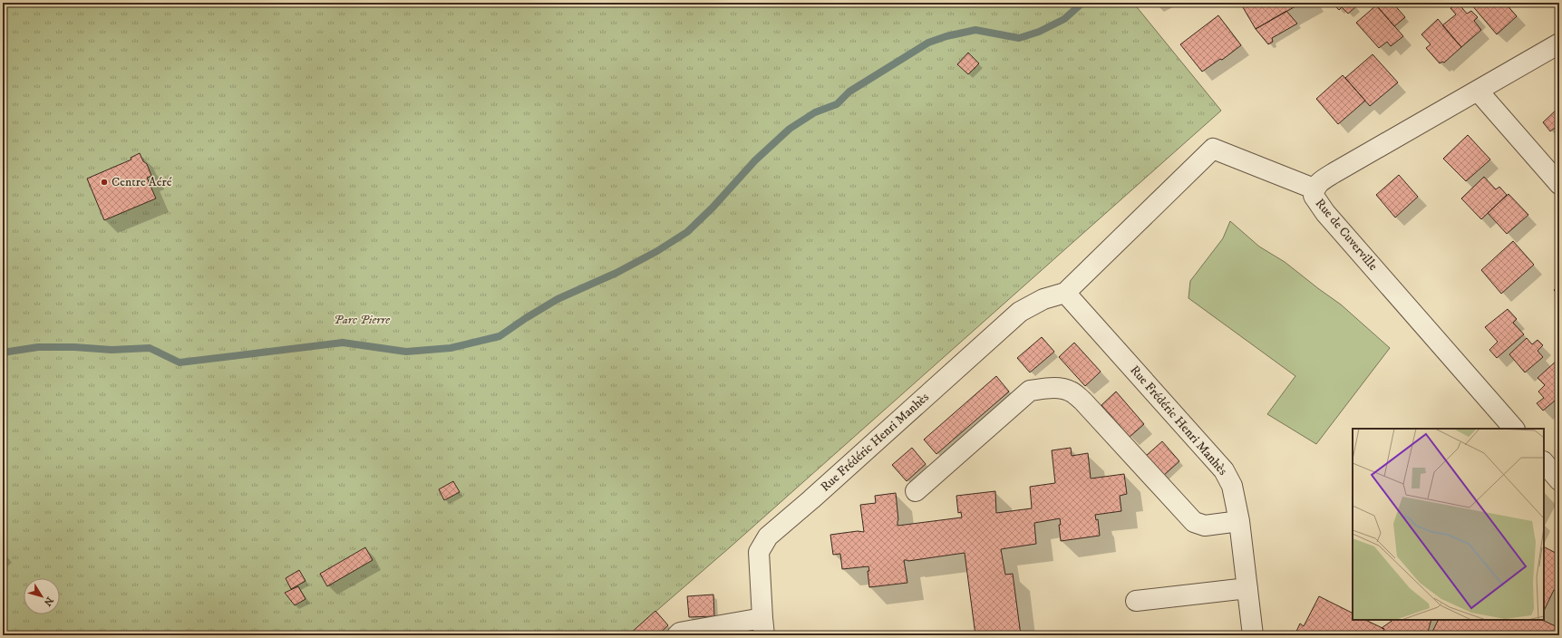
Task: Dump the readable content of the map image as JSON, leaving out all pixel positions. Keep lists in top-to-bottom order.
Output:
{
  "streets": {
    "street": ["Rue de Cuverville", "Rue Frédéric Henri Manhès"]
  },
  "crossings": [
    ["Rue de Cuverville", "Rue Frédéric Henri Manhès"]
  ],
  "parks": ["Parc Pierre"],
  "places": ["Centre Aéré"],
  "north": "bottom right"
}
